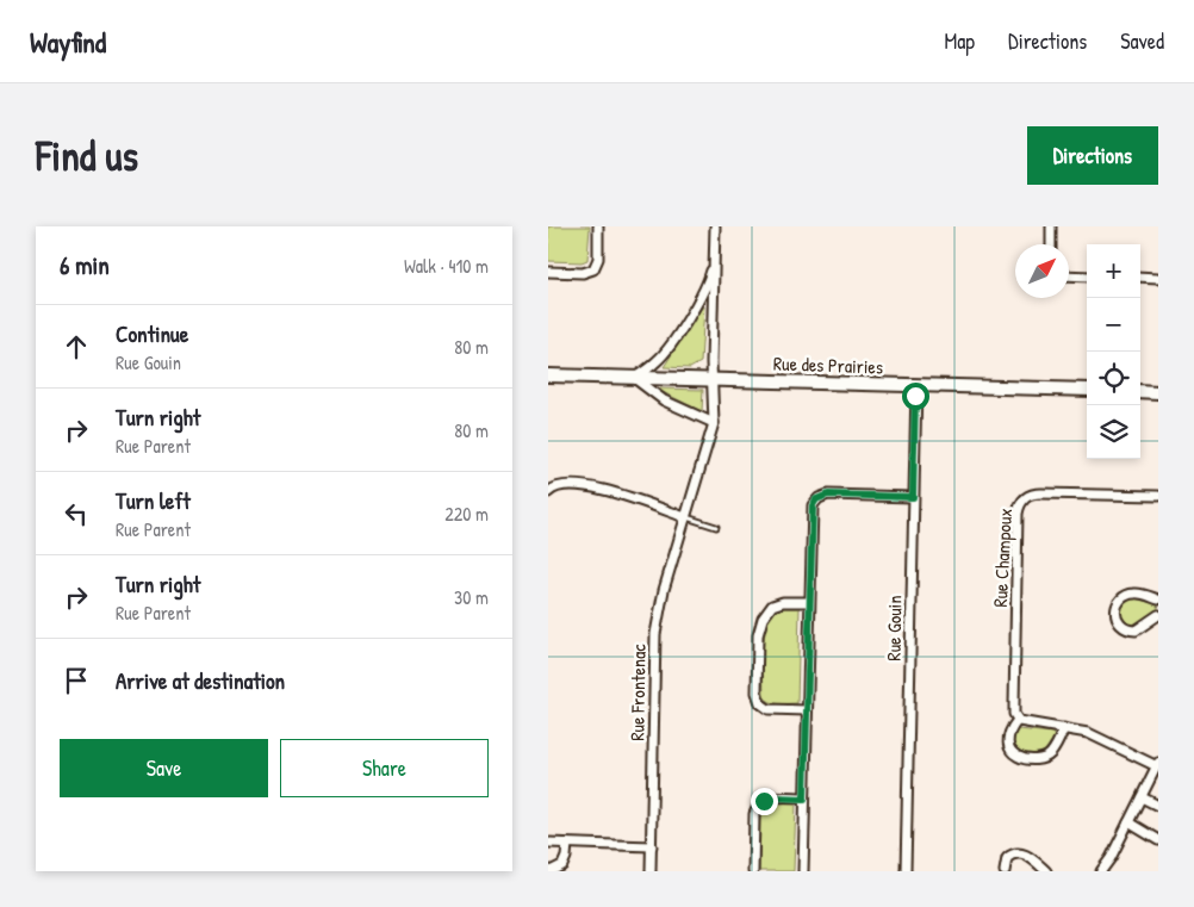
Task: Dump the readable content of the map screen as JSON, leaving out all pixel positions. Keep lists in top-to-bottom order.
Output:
{
  "streets": {
    "main road": ["Rue des Prairies"],
    "street": ["Rue Champoux", "Rue Gouin", "Rue Frontenac"]
  },
  "crossings": [
    ["Rue des Prairies", "Rue Gouin"],
    ["Rue des Prairies", "Rue Frontenac"]
  ],
  "north": "top right",
  "page": {
    "header": "Wayfind",
    "nav": ["Map", "Directions", "Saved"],
    "buttons": [
      "Directions",
      ["Save", "Share"]
    ],
    "title": "Find us",
    "heading": ["6 min", "Walk · 410 m"],
    "map_buttons": ["+", "−"],
    "list": [
      ["Continue", "Rue Gouin", "80 m"],
      ["Turn right", "Rue Parent", "80 m"],
      ["Turn left", "Rue Parent", "220 m"],
      ["Turn right", "Rue Parent", "30 m"],
      "Arrive at destination"
    ]
  }
}
